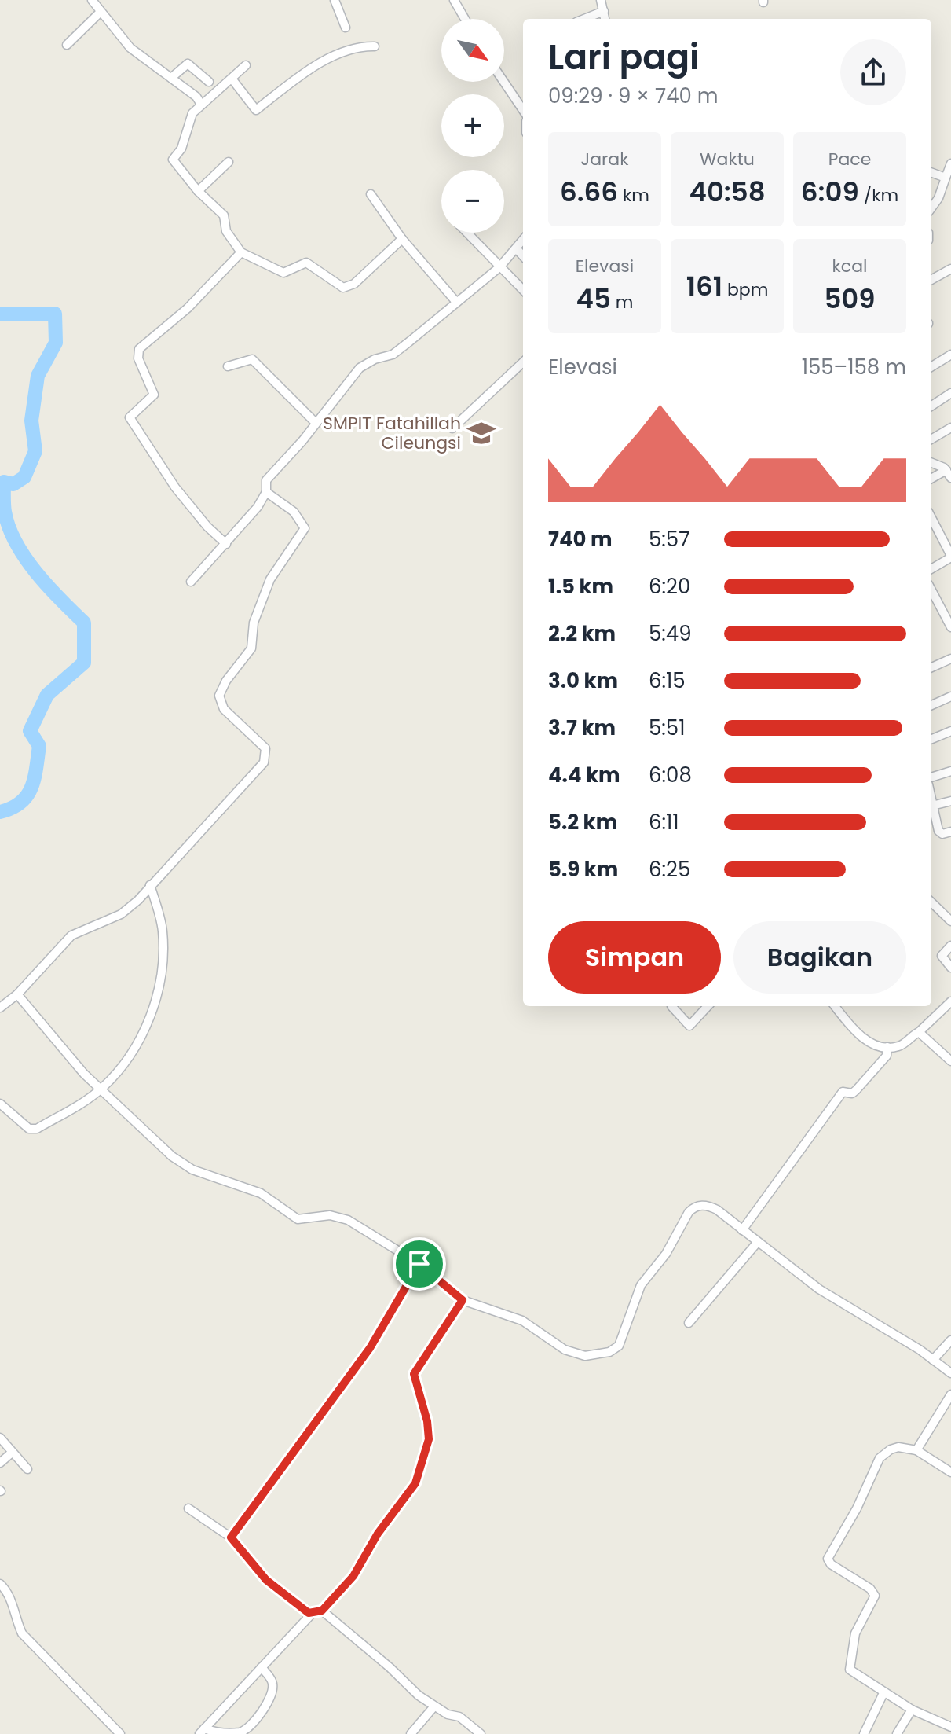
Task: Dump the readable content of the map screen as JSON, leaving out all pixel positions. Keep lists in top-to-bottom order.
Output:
{
  "places": {
    "school or university": ["SMPIT Fatahillah Cileungsi"]
  },
  "north": "bottom right",
  "page": {
    "map_buttons": ["+", "−"],
    "heading": ["Lari pagi", "09:29 · 9 × 740 m"],
    "stats": [
      ["Jarak", "6.66 km"],
      ["Waktu", "40:58"],
      ["Pace", "6:09 /km"],
      ["Elevasi", "45 m"],
      ["161 bpm"],
      ["kcal", "509"]
    ],
    "chart": ["Elevasi", "155–158 m"],
    "list": [
      {
        "name": "740 m",
        "note": "5:57"
      },
      {
        "name": "1.5 km",
        "note": "6:20"
      },
      {
        "name": "2.2 km",
        "note": "5:49"
      },
      {
        "name": "3.0 km",
        "note": "6:15"
      },
      {
        "name": "3.7 km",
        "note": "5:51"
      },
      {
        "name": "4.4 km",
        "note": "6:08"
      },
      {
        "name": "5.2 km",
        "note": "6:11"
      },
      {
        "name": "5.9 km",
        "note": "6:25"
      }
    ],
    "buttons": ["Simpan", "Bagikan"]
  }
}
